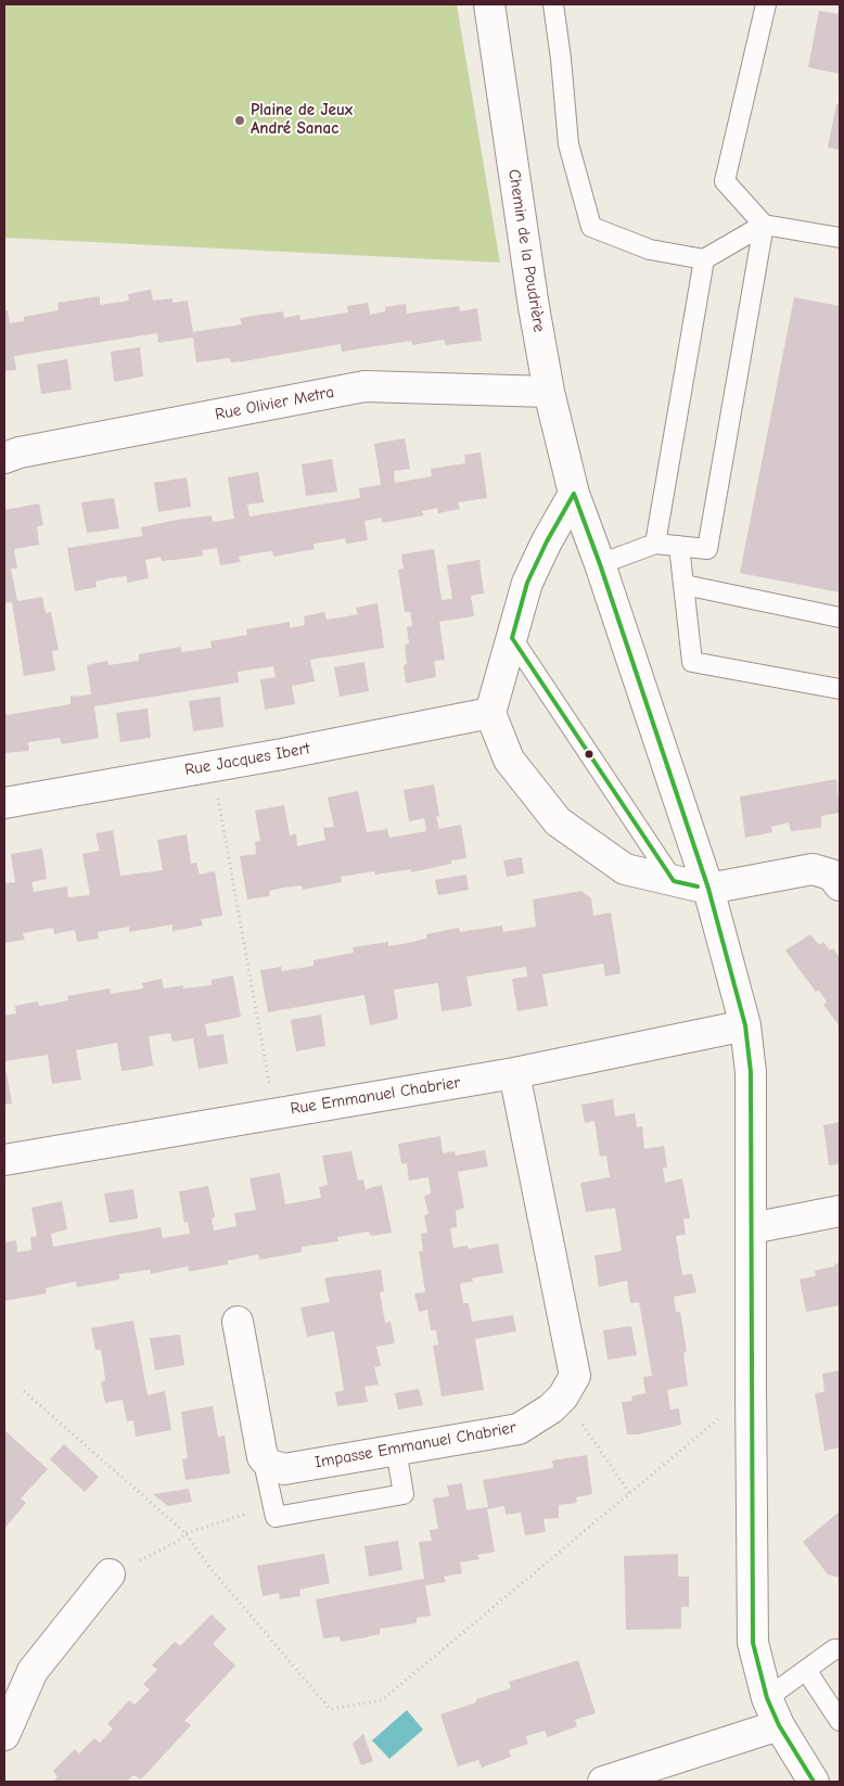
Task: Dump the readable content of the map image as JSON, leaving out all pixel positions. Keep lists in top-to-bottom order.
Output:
{
  "streets": {
    "street": [
      "Chemin de la Poudrière",
      "Rue Olivier Metra",
      "Rue Jacques Ibert",
      "Rue Emmanuel Chabrier",
      "Impasse Emmanuel Chabrier"
    ]
  },
  "crossings": [
    ["Chemin de la Poudrière", "Rue Olivier Metra"],
    ["Chemin de la Poudrière", "Rue Emmanuel Chabrier"],
    ["Rue Emmanuel Chabrier", "Impasse Emmanuel Chabrier"]
  ],
  "places": ["Plaine de Jeux André Sanac"]
}
